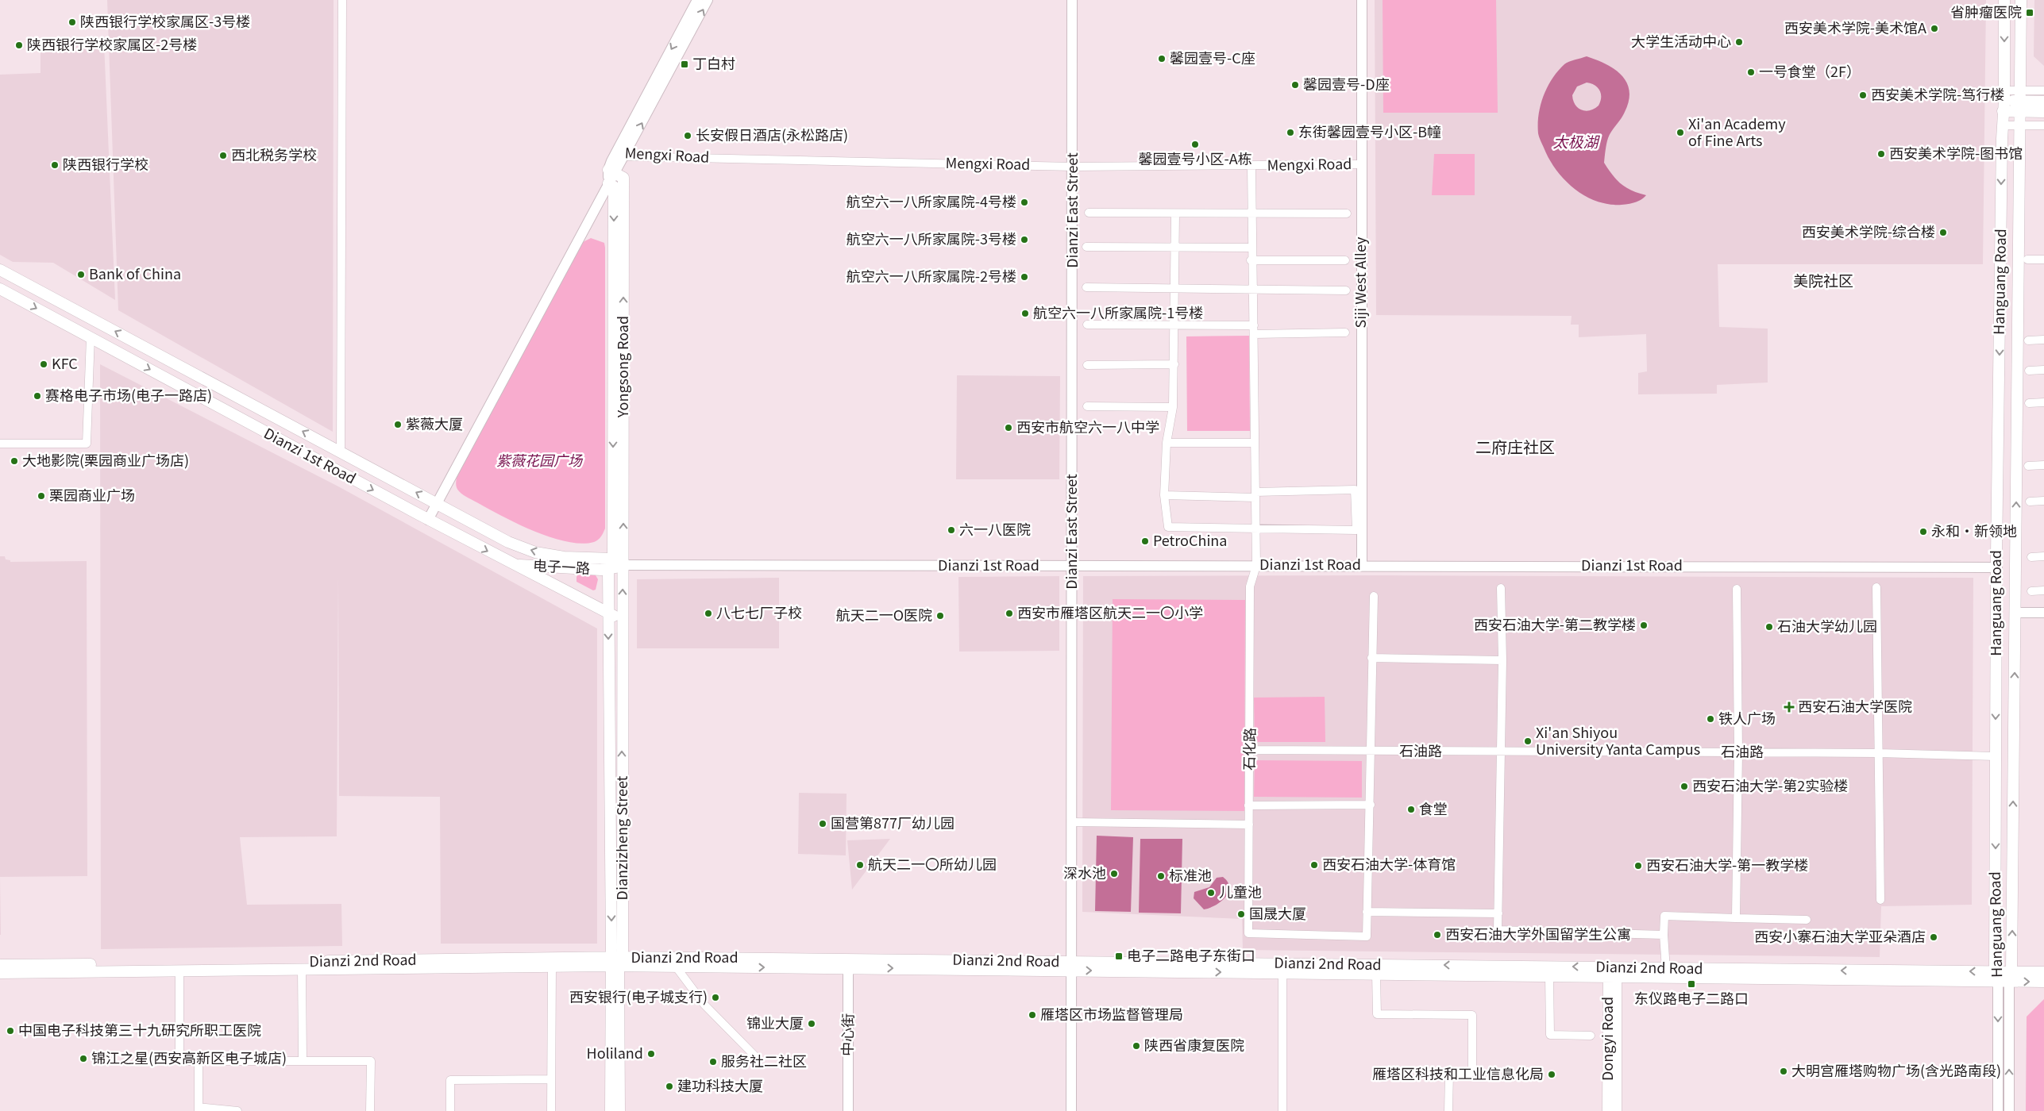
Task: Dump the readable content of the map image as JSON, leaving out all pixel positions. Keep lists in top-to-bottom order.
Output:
{
  "streets": {
    "main road": [
      "Hanguang Road",
      "Yongsong Road",
      "Dianzi 1st Road",
      "电子一路",
      "Dianzizheng Street",
      "Dianzi 2nd Road",
      "Dongyi Road"
    ],
    "street": [
      "Mengxi Road",
      "Dianzi East Street",
      "Siji West Alley",
      "石化路",
      "石油路",
      "中心街"
    ]
  },
  "crossings": [
    ["Mengxi Road", "Dianzi East Street"],
    ["Mengxi Road", "Siji West Alley"],
    ["Mengxi Road", "石化路"],
    ["Dianzi East Street", "Dianzi 1st Road"],
    ["Dianzi East Street", "Dianzi 2nd Road"],
    ["Hanguang Road", "Dianzi 1st Road"],
    ["Hanguang Road", "石油路"],
    ["Hanguang Road", "Dianzi 2nd Road"],
    ["Siji West Alley", "Dianzi 1st Road"],
    ["Yongsong Road", "Dianzi 1st Road"],
    ["Yongsong Road", "Dianzizheng Street"],
    ["Dianzi 1st Road", "电子一路"],
    ["Dianzi 1st Road", "石化路"],
    ["Dianzi 1st Road", "Dianzizheng Street"],
    ["电子一路", "Dianzizheng Street"],
    ["石化路", "石油路"],
    ["Dianzizheng Street", "Dianzi 2nd Road"],
    ["Dianzi 2nd Road", "中心街"],
    ["Dianzi 2nd Road", "Dongyi Road"]
  ],
  "districts": ["美院社区", "二府庄社区"],
  "water": ["太极湖"],
  "parks": ["紫薇花园广场"],
  "places": {
    "transit": [
      "省肿瘤医院",
      "丁白村",
      "电子二路电子东街口",
      "东仪路电子二路口"
    ],
    "other": [
      "陕西银行学校家属区-3号楼",
      "西安美术学院-美术馆A",
      "大学生活动中心",
      "陕西银行学校家属区-2号楼",
      "馨园壹号-C座",
      "一号食堂（2F）",
      "馨园壹号-D座",
      "西安美术学院-笃行楼",
      "东街馨园壹号小区-B幢",
      "Xi'an Academy of Fine Arts",
      "长安假日酒店(永松路店)",
      "馨园壹号小区-A栋",
      "西安美术学院-图书馆",
      "西北税务学校",
      "陕西银行学校",
      "航空六一八所家属院-4号楼",
      "西安美术学院-综合楼",
      "航空六一八所家属院-3号楼",
      "Bank of China",
      "航空六一八所家属院-2号楼",
      "航空六一八所家属院-1号楼",
      "KFC",
      "赛格电子市场(电子一路店)",
      "紫薇大厦",
      "西安市航空六一八中学",
      "大地影院(栗园商业广场店)",
      "栗园商业广场",
      "六一八医院",
      "永和·新领地",
      "PetroChina",
      "八七七厂子校",
      "西安市雁塔区航天二一〇小学",
      "航天二一O医院",
      "西安石油大学-第二教学楼",
      "石油大学幼儿园",
      "铁人广场",
      "Xi'an Shiyou University Yanta Campus",
      "西安石油大学-第2实验楼",
      "食堂",
      "国营第877厂幼儿园",
      "航天二一〇所幼儿园",
      "西安石油大学-体育馆",
      "西安石油大学-第一教学楼",
      "深水池",
      "标准池",
      "儿童池",
      "国晟大厦",
      "西安石油大学外国留学生公寓",
      "西安小寨石油大学亚朵酒店",
      "西安银行(电子城支行)",
      "雁塔区市场监督管理局",
      "锦业大厦",
      "中国电子科技第三十九研究所职工医院",
      "陕西省康复医院",
      "Holiland",
      "锦江之星(西安高新区电子城店)",
      "服务社二社区",
      "大明宫雁塔购物广场(含光路南段)",
      "雁塔区科技和工业信息化局",
      "建功科技大厦"
    ],
    "health": ["西安石油大学医院"]
  }
}
